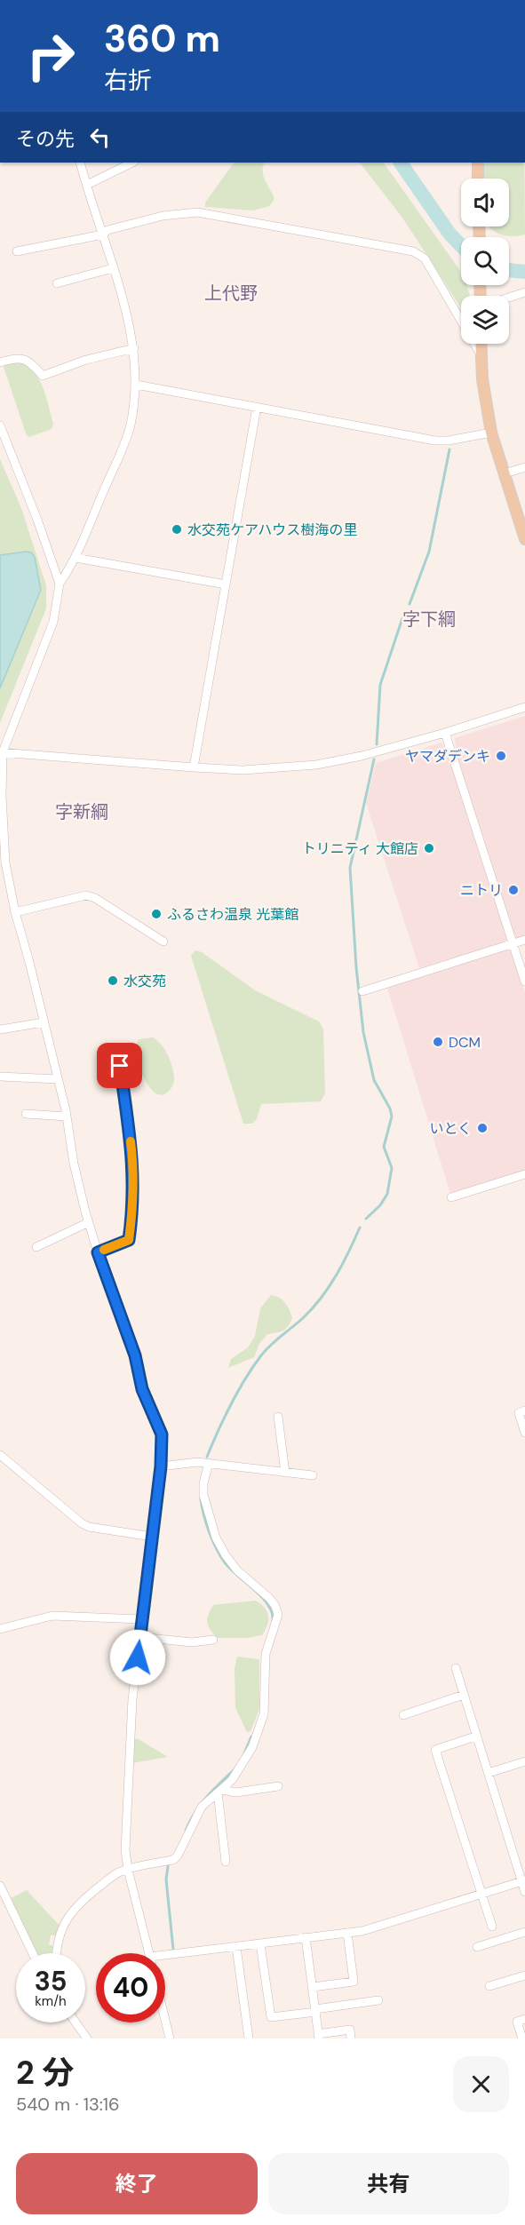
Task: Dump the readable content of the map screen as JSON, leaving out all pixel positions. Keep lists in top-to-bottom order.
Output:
{
  "districts": ["上代野", "字下綱", "字新綱"],
  "places": [
    "水交苑ケアハウス樹海の里",
    "ヤマダデンキ",
    "トリニティ 大館店",
    "ニトリ",
    "ふるさわ温泉 光葉館",
    "水交苑",
    "DCM",
    "いとく"
  ],
  "page": {
    "turn": ["360 m", "右折"],
    "then": "その先",
    "speed": "35 km/h",
    "limit": "40",
    "heading": ["2 分", "540 m · 13:16"],
    "buttons": ["終了", "共有"]
  }
}
